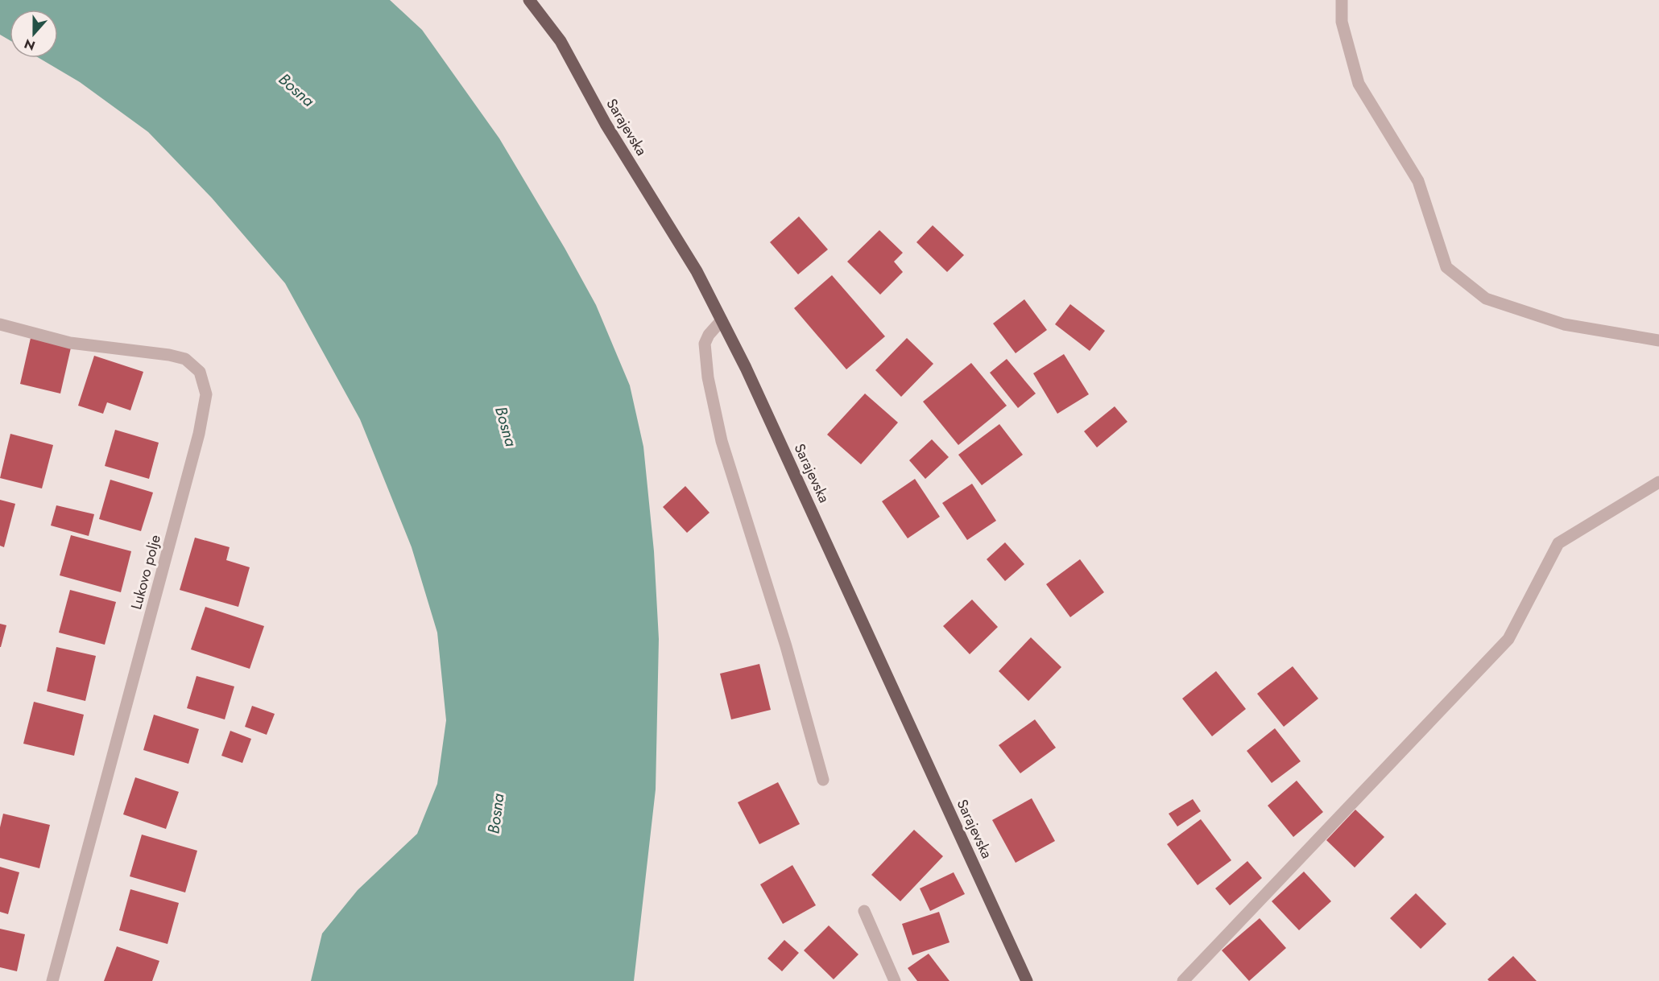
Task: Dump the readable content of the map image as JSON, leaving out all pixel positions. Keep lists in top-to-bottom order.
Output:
{
  "streets": {
    "main road": ["Sarajevska"],
    "street": ["Lukovo polje"]
  },
  "water": ["Bosna"],
  "north": "bottom"
}
